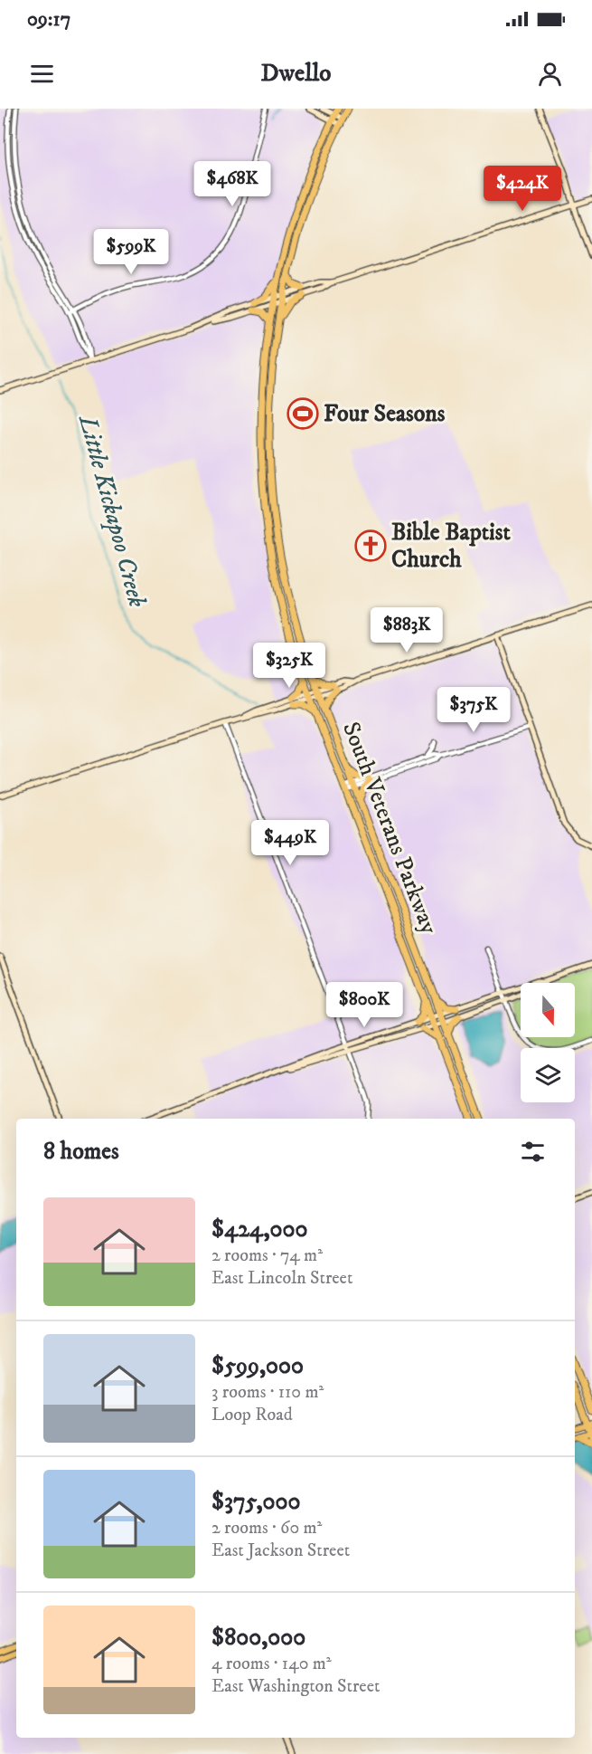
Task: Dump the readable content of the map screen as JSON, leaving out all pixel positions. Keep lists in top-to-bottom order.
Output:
{
  "streets": {
    "highway": ["South Veterans Parkway"]
  },
  "water": ["Little Kickapoo Creek"],
  "places": {
    "sports": ["Four Seasons"],
    "church": ["Bible Baptist Church"]
  },
  "north": "bottom",
  "page": {
    "status": "09:17",
    "header": "Dwello",
    "price": [
      "$468K",
      "$424K",
      "$599K",
      "$883K",
      "$325K",
      "$375K",
      "$449K",
      "$800K"
    ],
    "heading": "8 homes",
    "list": [
      {
        "name": "$424,000",
        "note": "2 rooms · 74 m² · East Lincoln Street"
      },
      {
        "name": "$599,000",
        "note": "3 rooms · 110 m² · Loop Road"
      },
      {
        "name": "$375,000",
        "note": "2 rooms · 60 m² · East Jackson Street"
      },
      {
        "name": "$800,000",
        "note": "4 rooms · 140 m² · East Washington Street"
      }
    ]
  }
}
